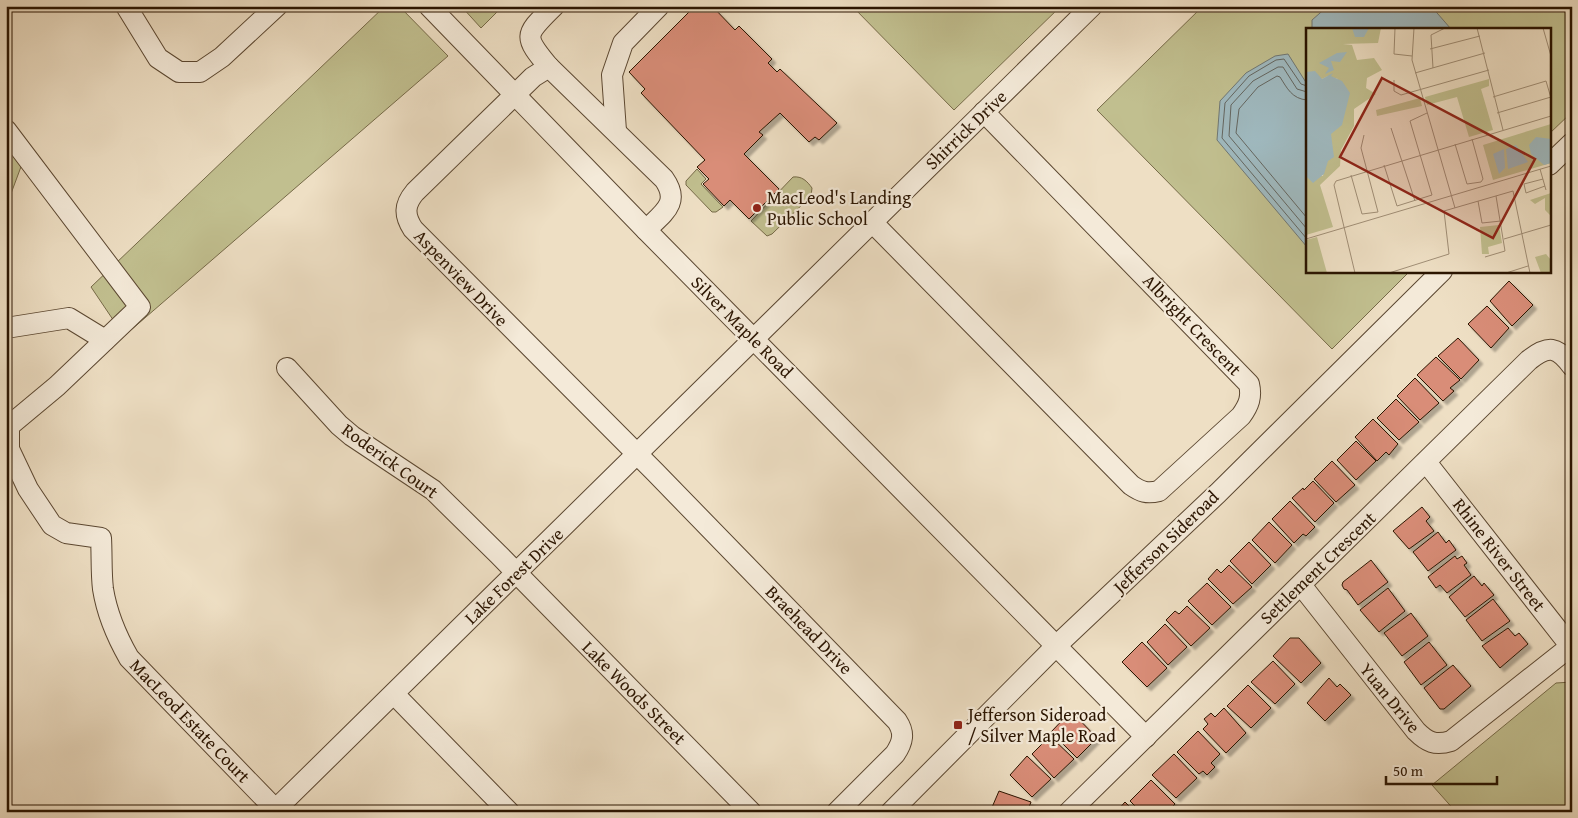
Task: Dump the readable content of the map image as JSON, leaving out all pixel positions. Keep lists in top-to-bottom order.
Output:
{
  "streets": {
    "street": [
      "Shirrick Drive",
      "Aspenview Drive",
      "Albright Crescent",
      "Silver Maple Road",
      "Roderick Court",
      "Jefferson Sideroad",
      "Rhine River Street",
      "Settlement Crescent",
      "Lake Forest Drive",
      "Braehead Drive",
      "Lake Woods Street",
      "Yuan Drive",
      "MacLeod Estate Court"
    ]
  },
  "crossings": [
    ["Shirrick Drive", "Albright Crescent"],
    ["Shirrick Drive", "Silver Maple Road"],
    ["Shirrick Drive", "Lake Forest Drive"],
    ["Aspenview Drive", "Silver Maple Road"],
    ["Aspenview Drive", "Lake Forest Drive"],
    ["Aspenview Drive", "Braehead Drive"],
    ["Silver Maple Road", "Jefferson Sideroad"],
    ["Silver Maple Road", "Settlement Crescent"],
    ["Silver Maple Road", "Lake Forest Drive"],
    ["Roderick Court", "Lake Forest Drive"],
    ["Roderick Court", "Lake Woods Street"],
    ["Rhine River Street", "Settlement Crescent"],
    ["Rhine River Street", "Yuan Drive"],
    ["Settlement Crescent", "Yuan Drive"],
    ["Lake Forest Drive", "Braehead Drive"],
    ["Lake Forest Drive", "Lake Woods Street"],
    ["Lake Forest Drive", "MacLeod Estate Court"]
  ],
  "places": {
    "other": ["MacLeod's Landing Public School"],
    "transit": ["Jefferson Sideroad / Silver Maple Road"]
  },
  "scale_bar": "50 m"
}
